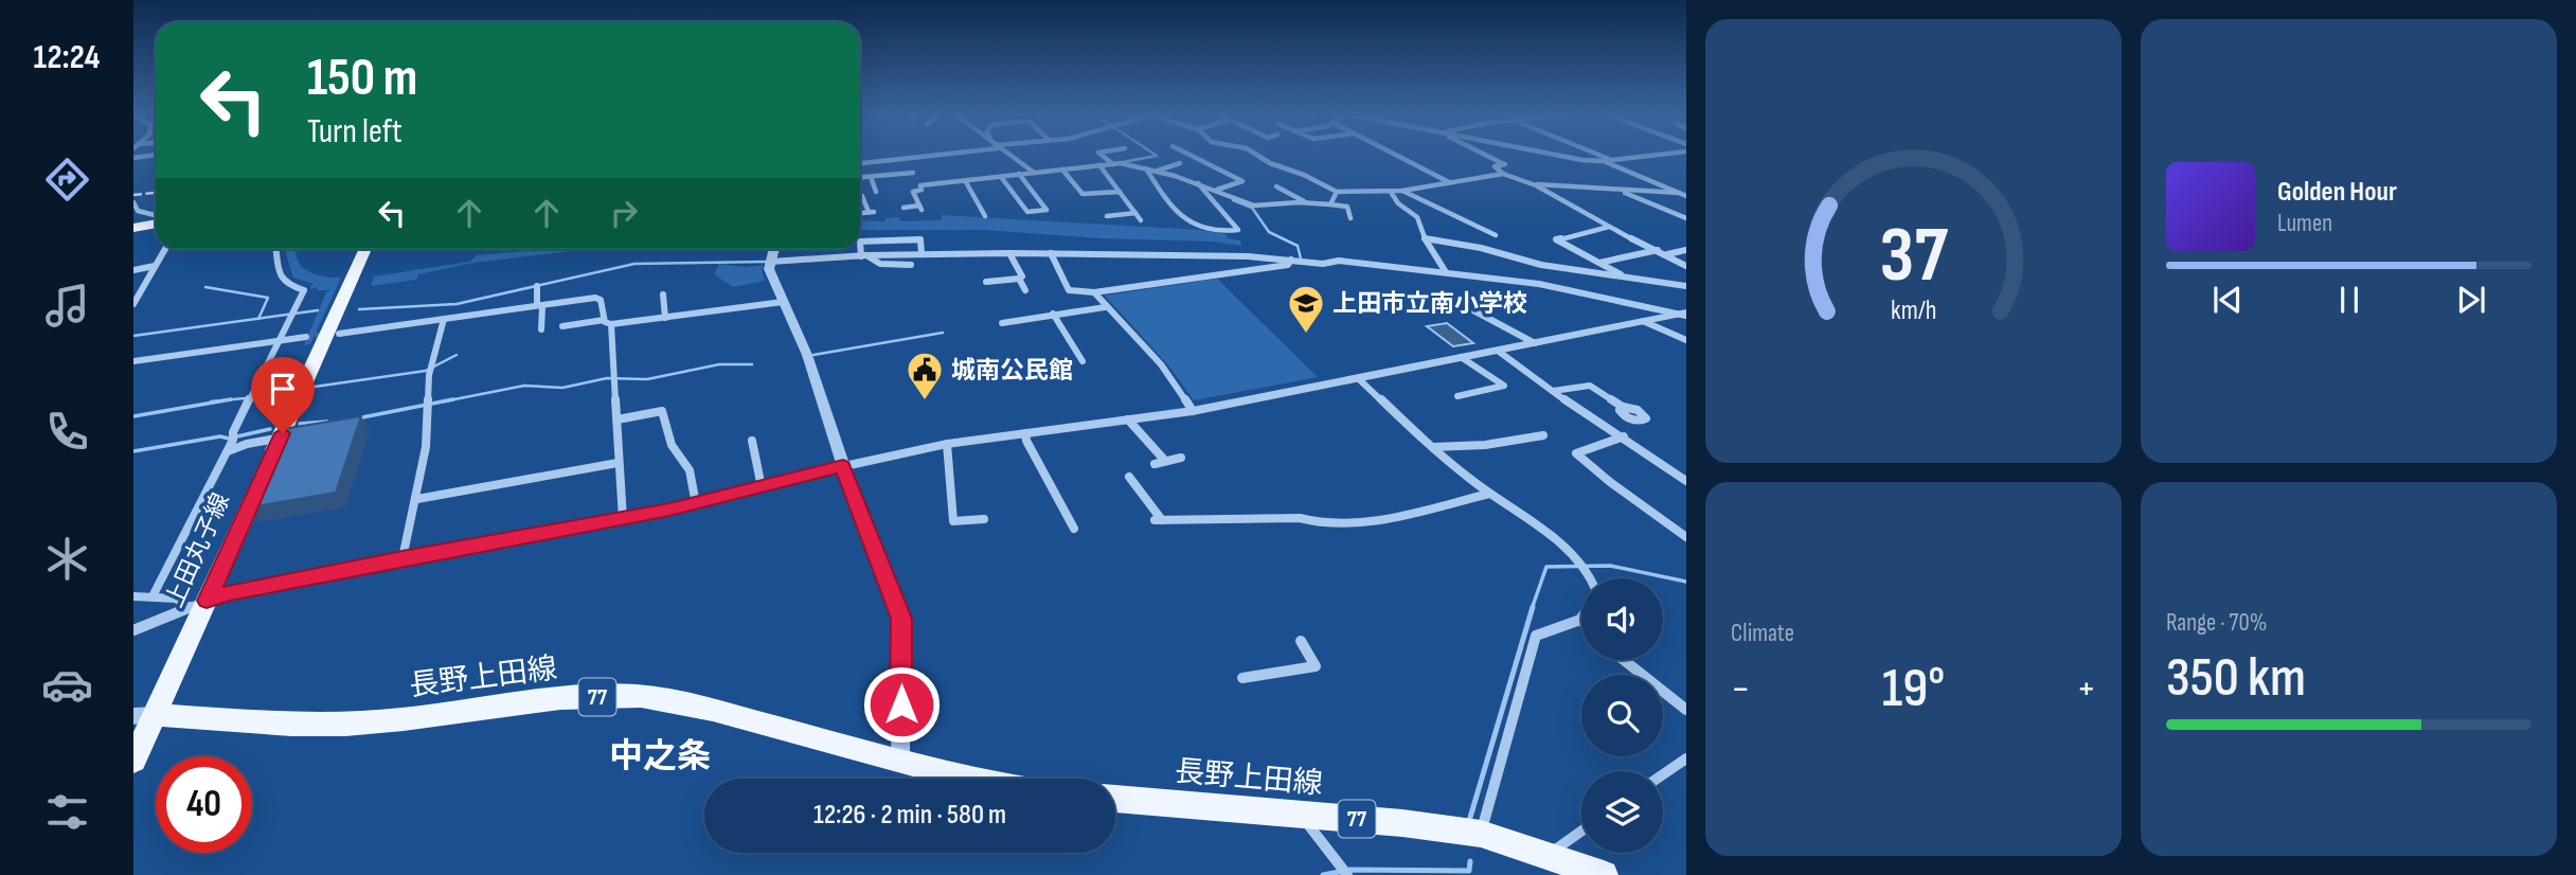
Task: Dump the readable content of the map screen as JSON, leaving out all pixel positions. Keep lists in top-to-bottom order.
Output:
{
  "streets": {
    "main road": ["上田丸子線", "長野上田線", "77"]
  },
  "crossings": [
    ["上田丸子線", "長野上田線"]
  ],
  "districts": ["中之条"],
  "places": {
    "school or university": ["上田市立南小学校"],
    "public building": ["城南公民館"]
  },
  "page": {
    "tabs": "12:24",
    "turn": ["150 m", "Turn left"],
    "song": ["Golden Hour", "Lumen"],
    "tile": [
      "Climate",
      ["Range · 70%", "350 km"]
    ],
    "heat": ["−", "19°", "+"],
    "limit": "40",
    "trip": "12:26 · 2 min · 580 m",
    "gauge": ["37", "km/h"]
  }
}
